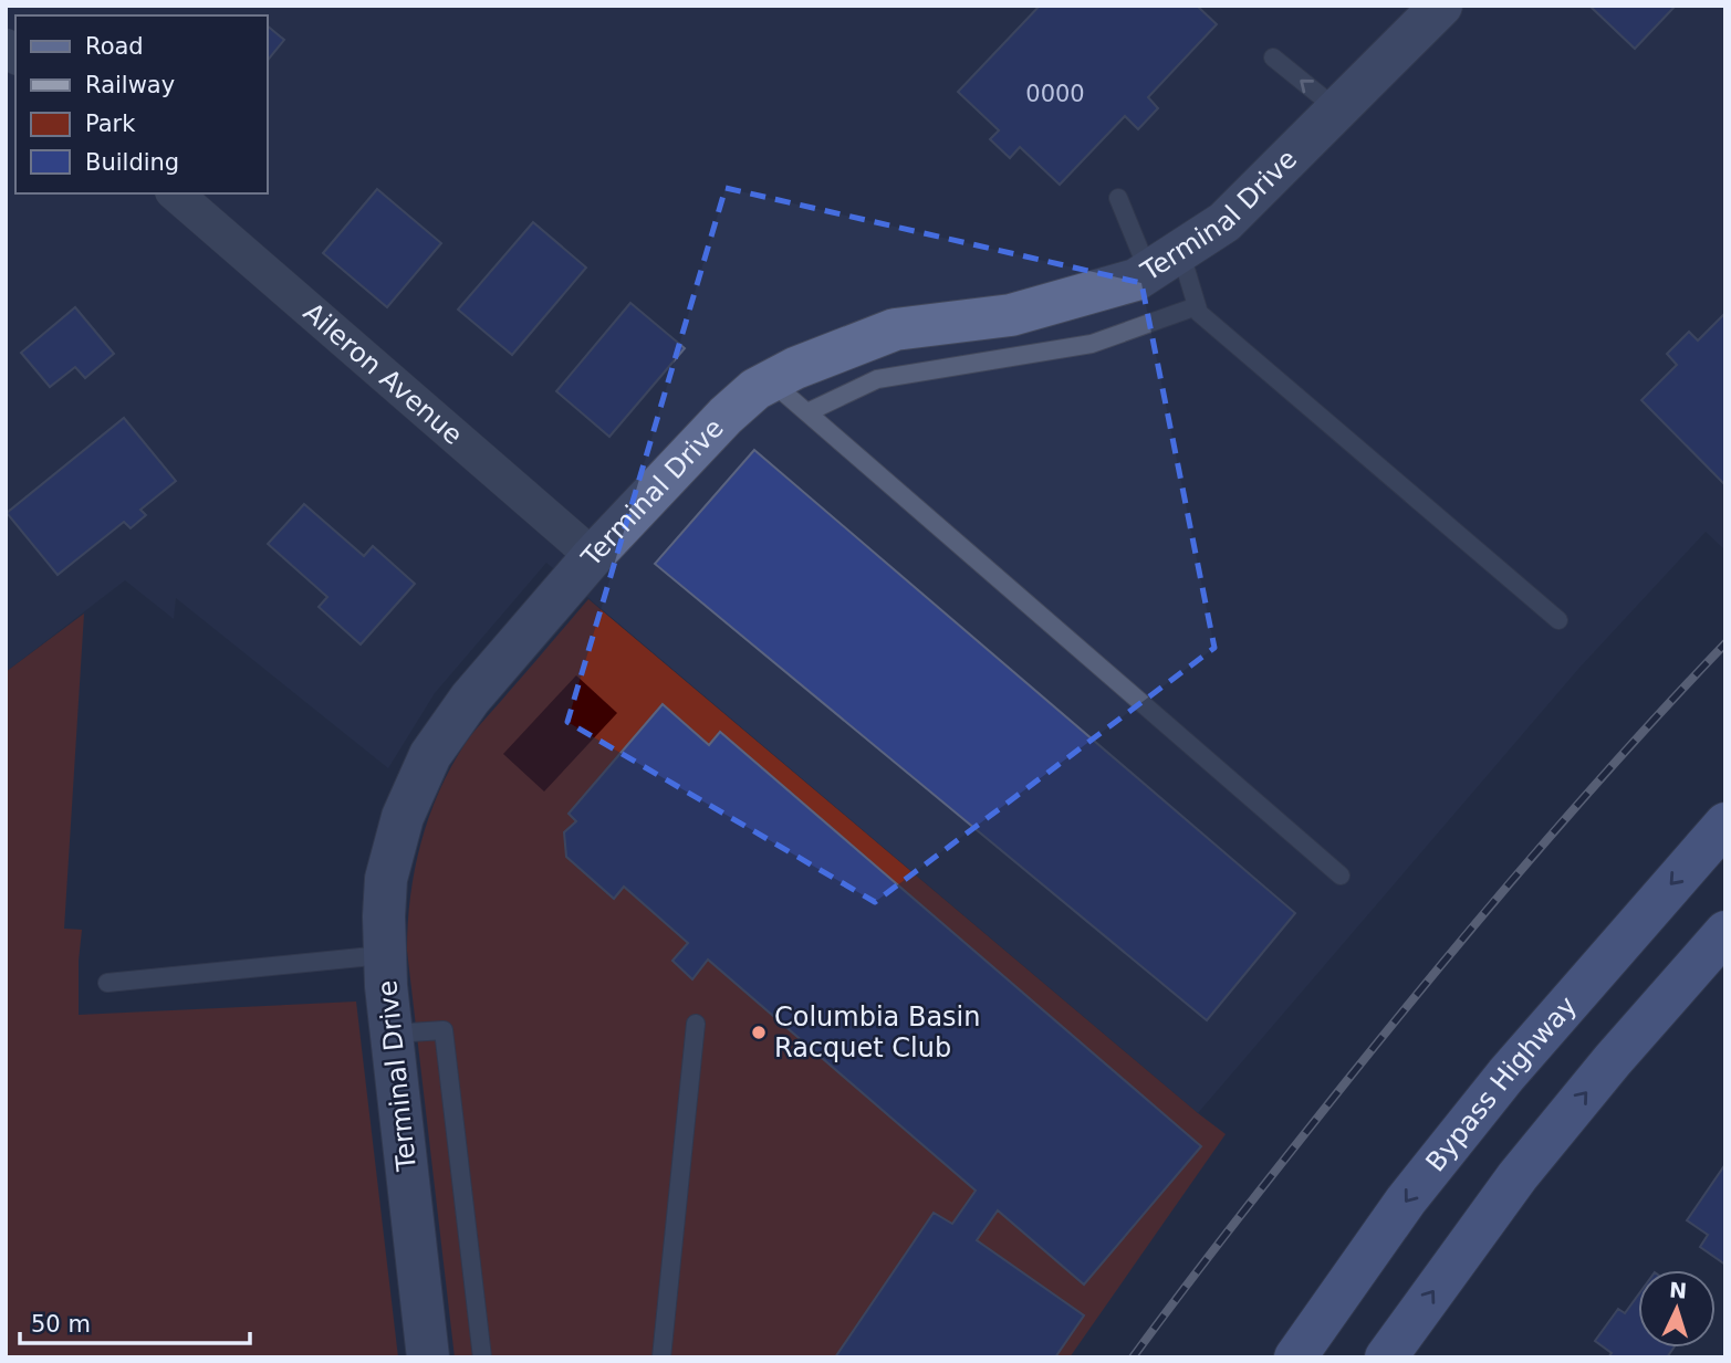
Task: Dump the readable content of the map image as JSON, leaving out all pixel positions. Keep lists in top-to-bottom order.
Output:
{
  "streets": {
    "highway": ["Bypass Highway"],
    "street": ["Terminal Drive", "Aileron Avenue"]
  },
  "crossings": [
    ["Terminal Drive", "Aileron Avenue"]
  ],
  "places": ["Columbia Basin Racquet Club"],
  "house_numbers": ["0000"],
  "legend": [
    "Road",
    "Railway",
    "Park",
    "Building"
  ],
  "scale_bar": "50 m",
  "north": "top"
}
